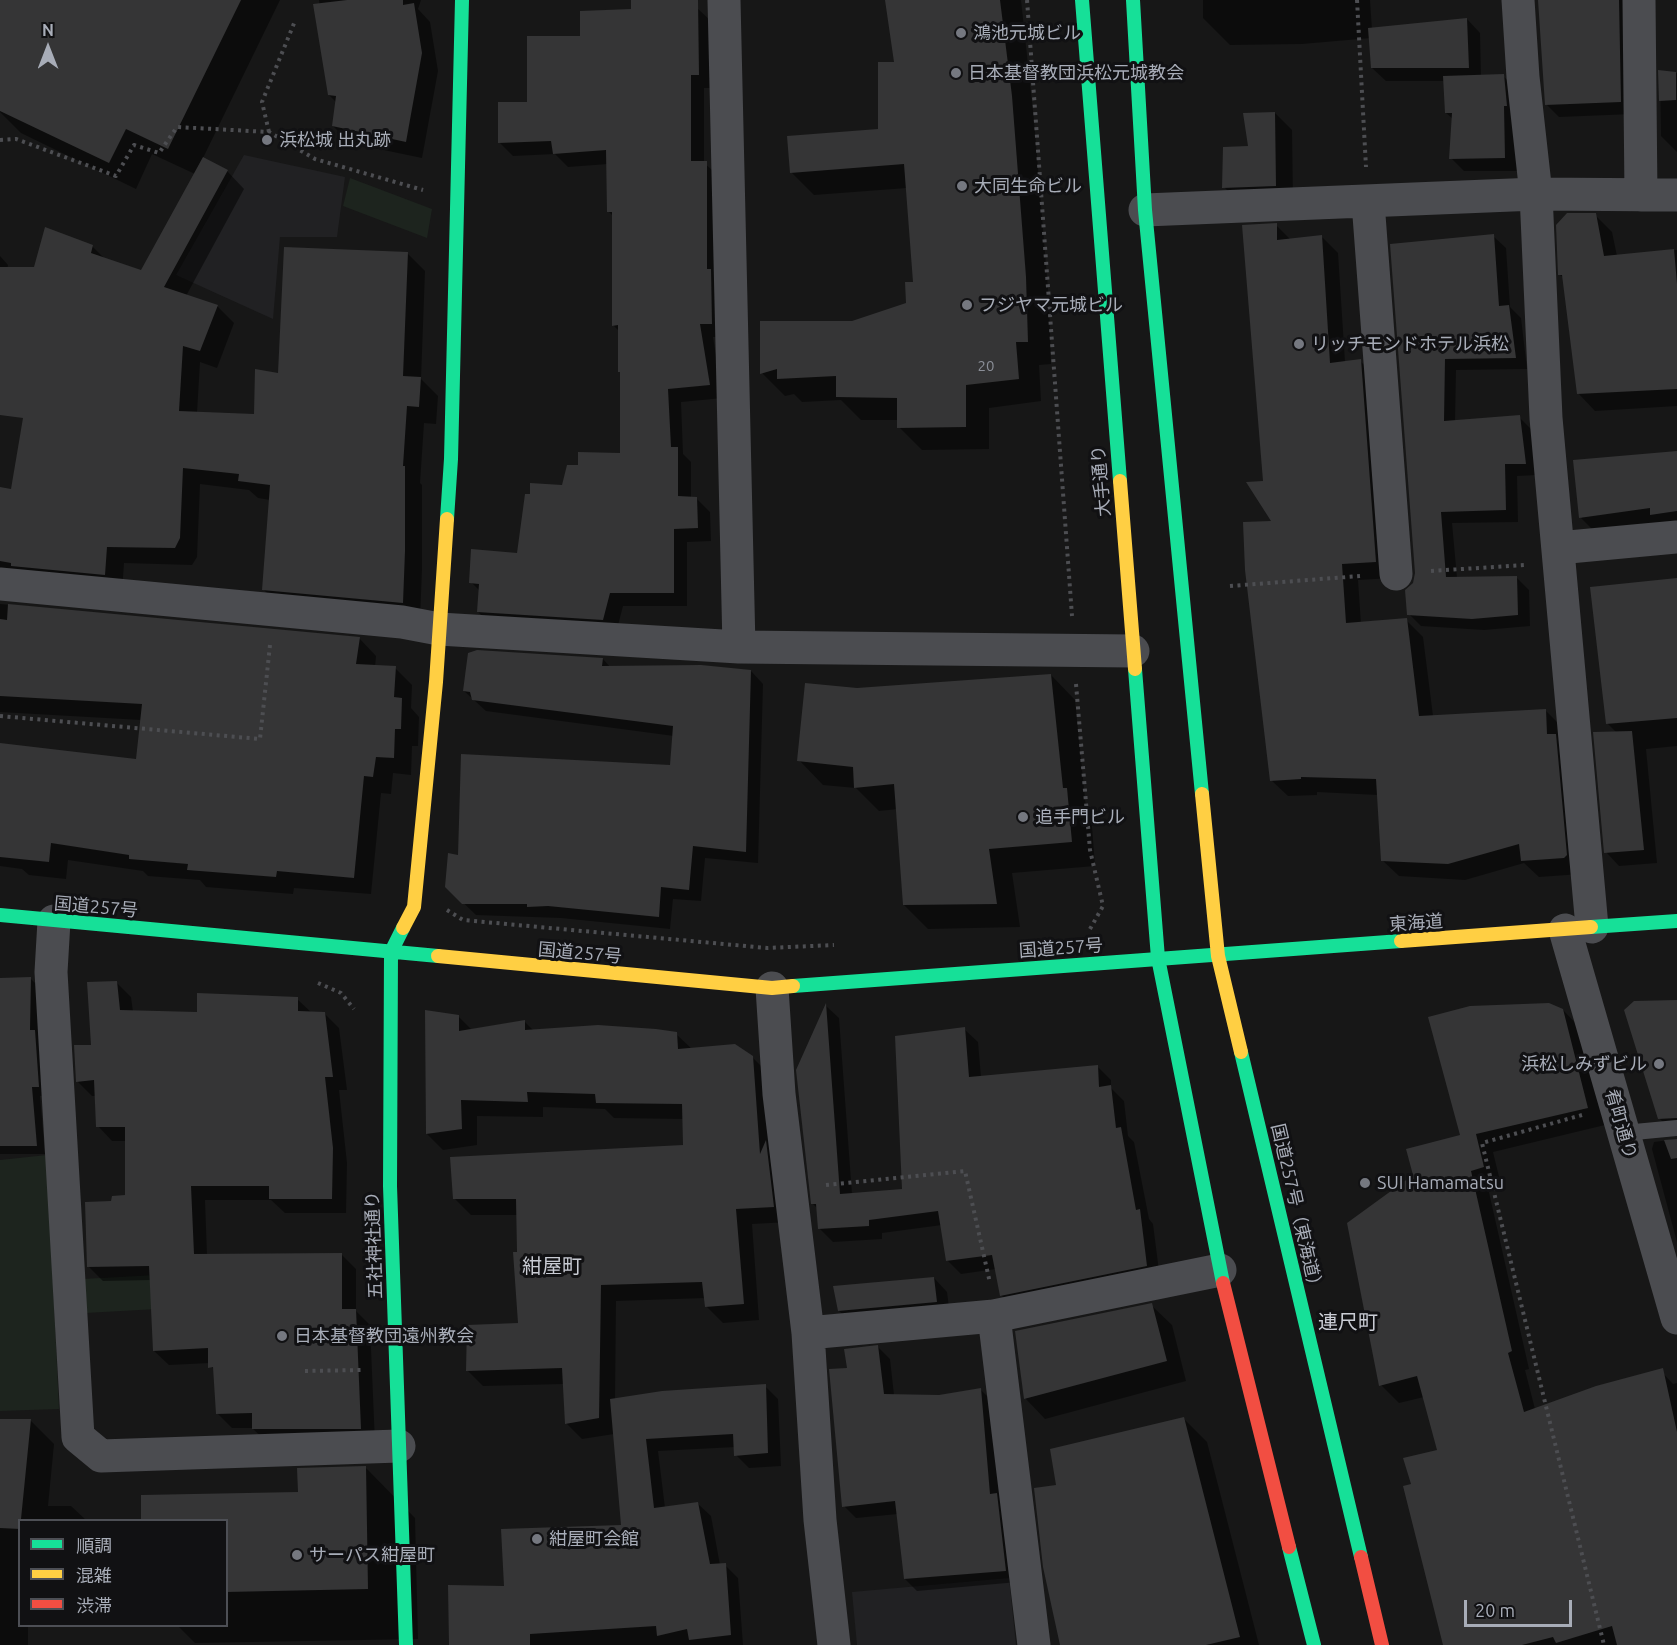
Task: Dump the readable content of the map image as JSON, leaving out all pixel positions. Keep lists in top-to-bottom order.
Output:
{
  "streets": {
    "main road": [
      "大手通り",
      "国道257号",
      "東海道",
      "国道257号（東海道）",
      "五社神社通り"
    ],
    "street": ["肴町通り"]
  },
  "crossings": [
    ["大手通り", "国道257号"],
    ["大手通り", "東海道"],
    ["国道257号", "東海道"],
    ["国道257号", "五社神社通り"],
    ["東海道", "肴町通り"],
    ["東海道", "国道257号（東海道）"]
  ],
  "districts": ["紺屋町", "連尺町"],
  "places": [
    "鴻池元城ビル",
    "日本基督教団浜松元城教会",
    "浜松城 出丸跡",
    "大同生命ビル",
    "フジヤマ元城ビル",
    "リッチモンドホテル浜松",
    "追手門ビル",
    "浜松しみずビル",
    "SUI Hamamatsu",
    "日本基督教団遠州教会",
    "紺屋町会館",
    "サーパス紺屋町"
  ],
  "house_numbers": ["20"],
  "legend": ["順調", "混雑", "渋滞"],
  "scale_bar": "20 m",
  "north": "top"
}
